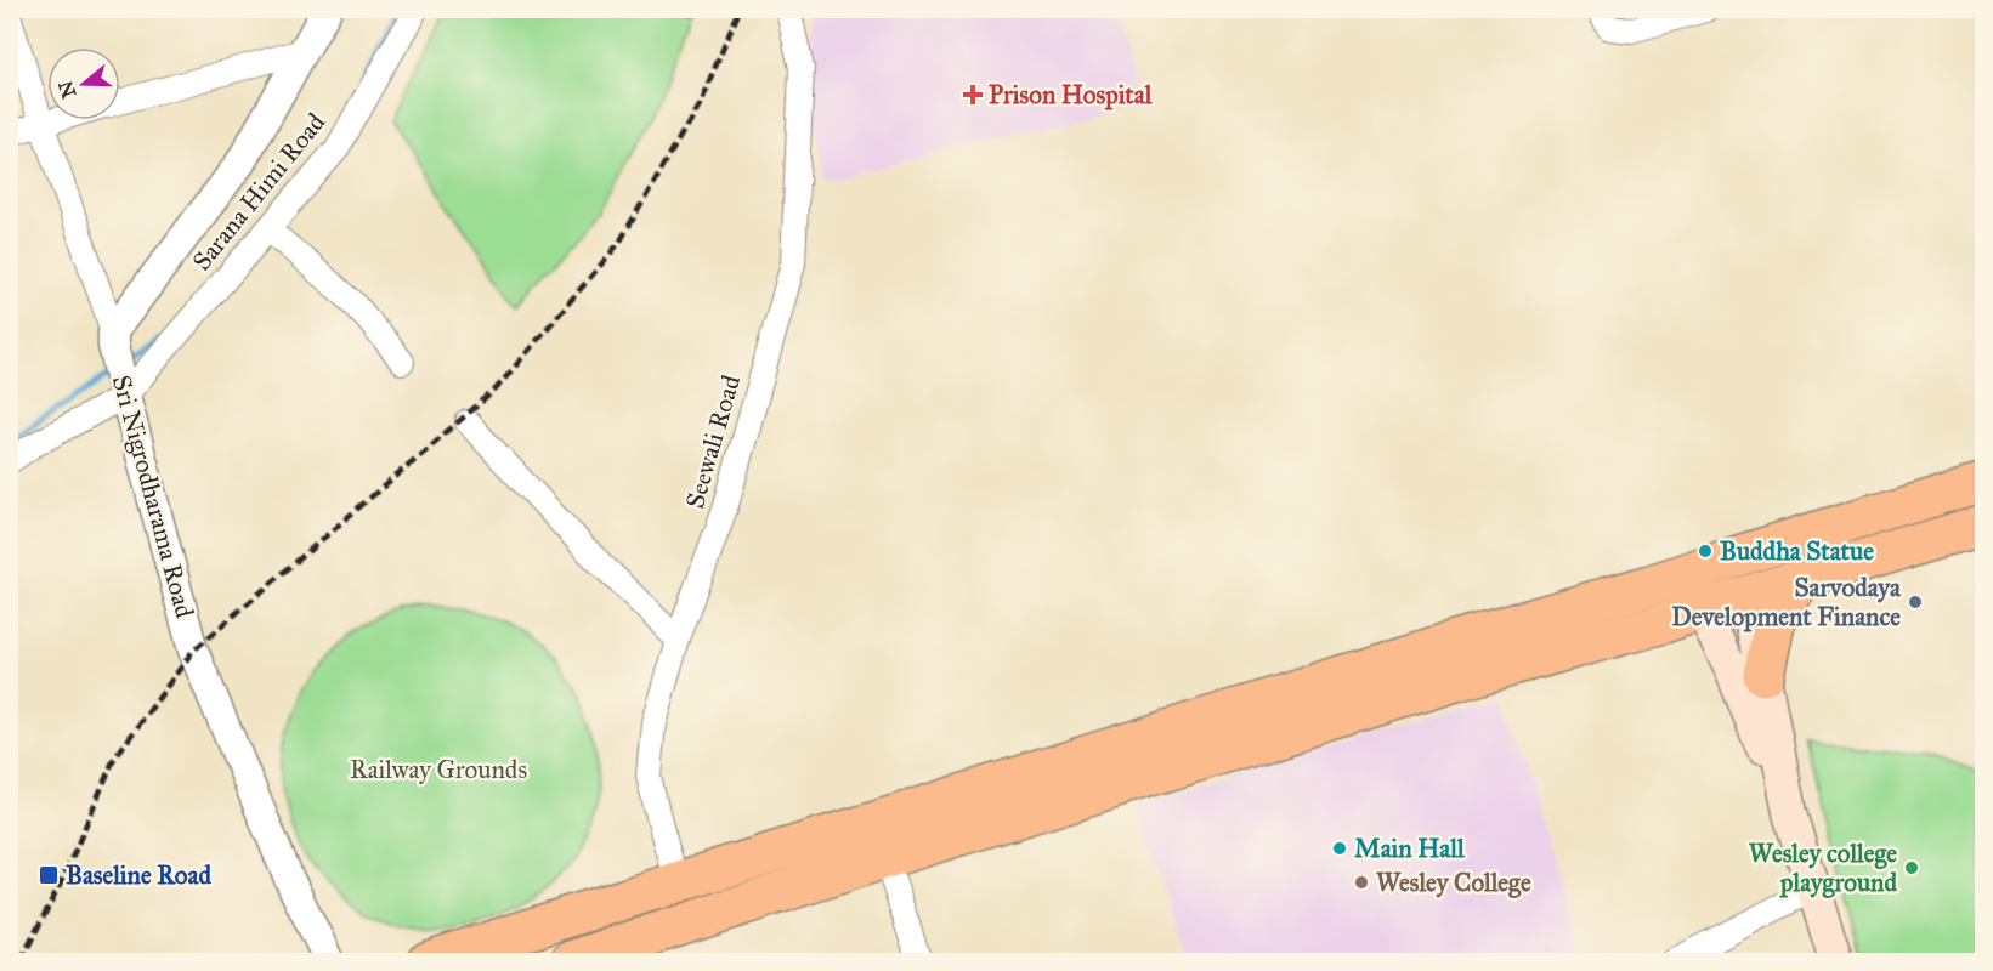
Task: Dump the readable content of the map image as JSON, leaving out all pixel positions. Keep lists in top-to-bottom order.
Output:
{
  "streets": {
    "street": ["Sarana Himi Road", "Seewali Road", "Sri Nigrodharama Road"]
  },
  "crossings": [
    ["Sarana Himi Road", "Sri Nigrodharama Road"]
  ],
  "parks": ["Railway Grounds"],
  "places": {
    "health": ["Prison Hospital"],
    "other": [
      "Buddha Statue",
      "Sarvodaya Development Finance",
      "Main Hall",
      "Wesley college playground",
      "Wesley College"
    ],
    "transit": ["Baseline Road"]
  },
  "north": "left"
}
